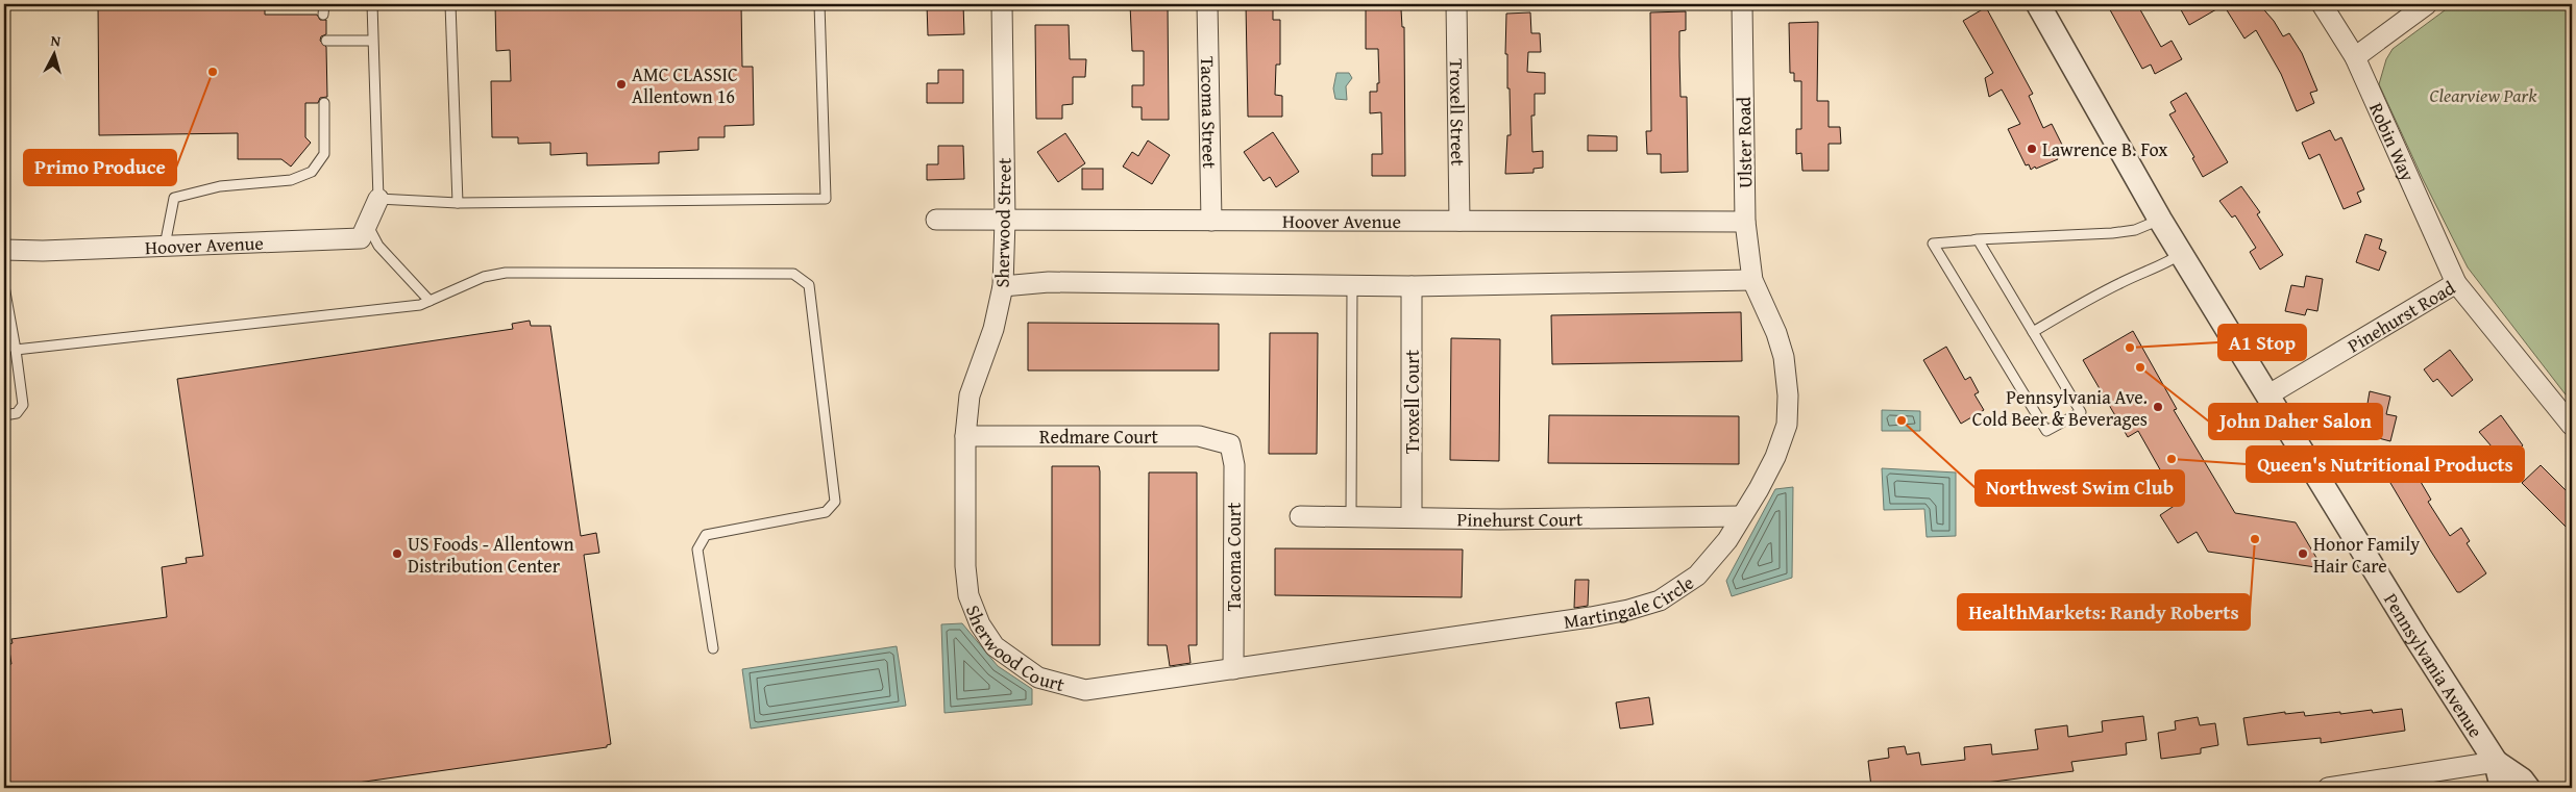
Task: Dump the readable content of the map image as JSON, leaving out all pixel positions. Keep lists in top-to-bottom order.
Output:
{
  "streets": {
    "street": [
      "Tacoma Street",
      "Troxell Street",
      "Robin Way",
      "Ulster Road",
      "Hoover Avenue",
      "Sherwood Street",
      "Pinehurst Road",
      "Troxell Court",
      "Redmare Court",
      "Pinehurst Court",
      "Tacoma Court",
      "Martingale Circle",
      "Sherwood Court",
      "Pennsylvania Avenue"
    ]
  },
  "crossings": [
    ["Tacoma Street", "Hoover Avenue"],
    ["Troxell Street", "Hoover Avenue"],
    ["Robin Way", "Pinehurst Road"],
    ["Ulster Road", "Hoover Avenue"],
    ["Ulster Road", "Martingale Circle"],
    ["Hoover Avenue", "Sherwood Street"],
    ["Sherwood Street", "Redmare Court"],
    ["Sherwood Street", "Sherwood Court"],
    ["Pinehurst Road", "Pennsylvania Avenue"],
    ["Troxell Court", "Pinehurst Court"],
    ["Redmare Court", "Tacoma Court"],
    ["Redmare Court", "Sherwood Court"],
    ["Pinehurst Court", "Martingale Circle"],
    ["Tacoma Court", "Martingale Circle"],
    ["Tacoma Court", "Sherwood Court"],
    ["Martingale Circle", "Sherwood Court"]
  ],
  "parks": ["Clearview Park"],
  "places": [
    "Primo Produce",
    "AMC CLASSIC Allentown 16",
    "Lawrence B. Fox",
    "A1 Stop",
    "John Daher Salon",
    "Pennsylvania Ave. Cold Beer & Beverages",
    "Northwest Swim Club",
    "Queen's Nutritional Products",
    "HealthMarkets: Randy Roberts",
    "US Foods - Allentown Distribution Center",
    "Honor Family Hair Care"
  ],
  "north": "top"
}
